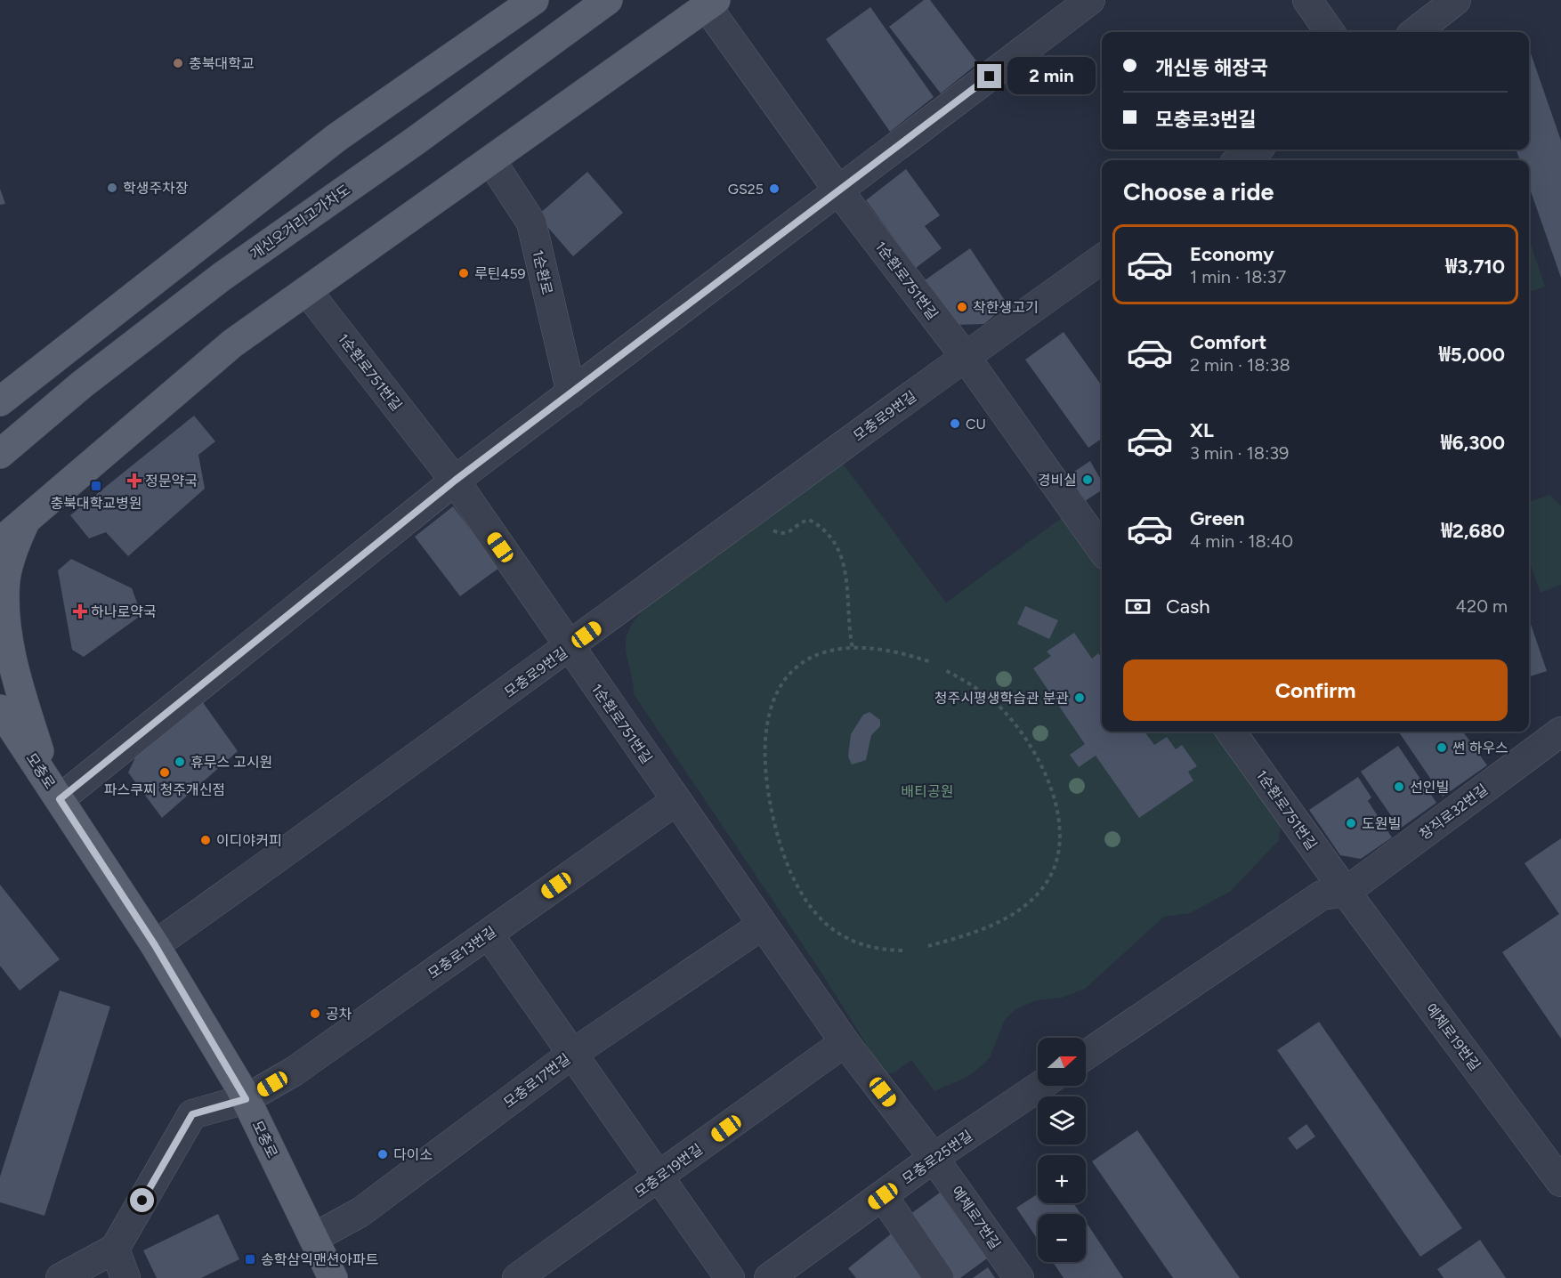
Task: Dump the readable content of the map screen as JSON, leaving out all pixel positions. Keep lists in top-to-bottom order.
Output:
{
  "streets": {
    "main road": ["개신오거리고가차도", "모충로"],
    "street": [
      "1순환로",
      "1순환로751번길",
      "모충로9번길",
      "창직로32번길",
      "모충로13번길",
      "예체로19번길",
      "모충로17번길",
      "모충로25번길",
      "모충로19번길",
      "예체로7번길"
    ]
  },
  "crossings": [
    ["1순환로751번길", "모충로9번길"],
    ["1순환로751번길", "창직로32번길"],
    ["1순환로751번길", "모충로13번길"],
    ["1순환로751번길", "예체로19번길"],
    ["1순환로751번길", "모충로17번길"],
    ["1순환로751번길", "모충로25번길"],
    ["1순환로751번길", "모충로19번길"],
    ["1순환로751번길", "예체로7번길"],
    ["모충로9번길", "모충로"],
    ["모충로", "모충로13번길"],
    ["모충로", "모충로17번길"],
    ["창직로32번길", "예체로19번길"],
    ["모충로25번길", "예체로7번길"]
  ],
  "parks": ["배티공원"],
  "places": {
    "other": [
      "충북대학교",
      "학생주차장",
      "GS25",
      "루틴459",
      "착한생고기",
      "CU",
      "경비실",
      "청주시평생학습관 분관",
      "썬 하우스",
      "휴무스 고시원",
      "파스쿠찌 청주개신점",
      "선인빌",
      "도원빌",
      "이디야커피",
      "공차",
      "다이소"
    ],
    "health": ["정문약국", "하나로약국"],
    "transit": ["충북대학교병원", "송학삼익맨션아파트"]
  },
  "north": "right",
  "page": {
    "banner": ["개신동 해장국", "모충로3번길"],
    "bubble": "2 min",
    "heading": "Choose a ride",
    "list": [
      {
        "name": "Economy",
        "note": "1 min · 18:37",
        "value": "₩3,710"
      },
      {
        "name": "Comfort",
        "note": "2 min · 18:38",
        "value": "₩5,000"
      },
      {
        "name": "XL",
        "note": "3 min · 18:39",
        "value": "₩6,300"
      },
      {
        "name": "Green",
        "note": "4 min · 18:40",
        "value": "₩2,680"
      }
    ],
    "pay": ["Cash", "420 m"],
    "buttons": "Confirm",
    "map_buttons": ["+", "−"]
  }
}
